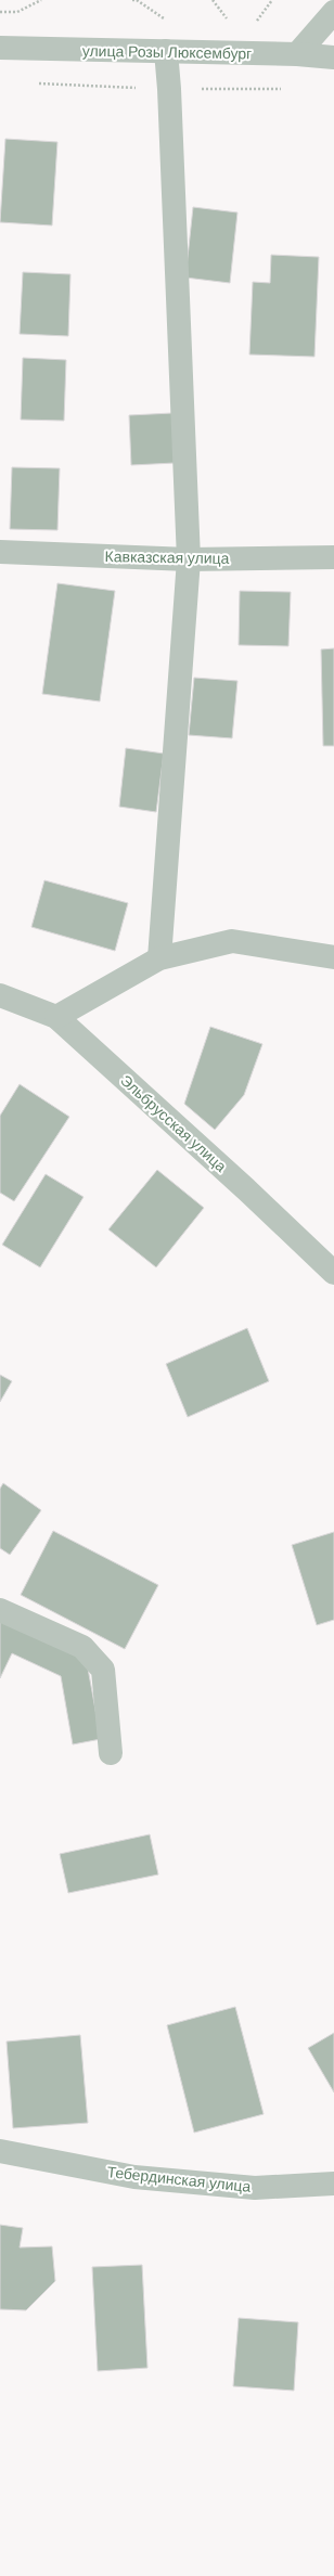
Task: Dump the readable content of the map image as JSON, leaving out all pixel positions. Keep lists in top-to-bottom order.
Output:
{
  "streets": {
    "street": [
      "улица Розы Люксембург",
      "Кавказская улица",
      "Эльбрусская улица",
      "Тебердинская улица"
    ]
  }
}
